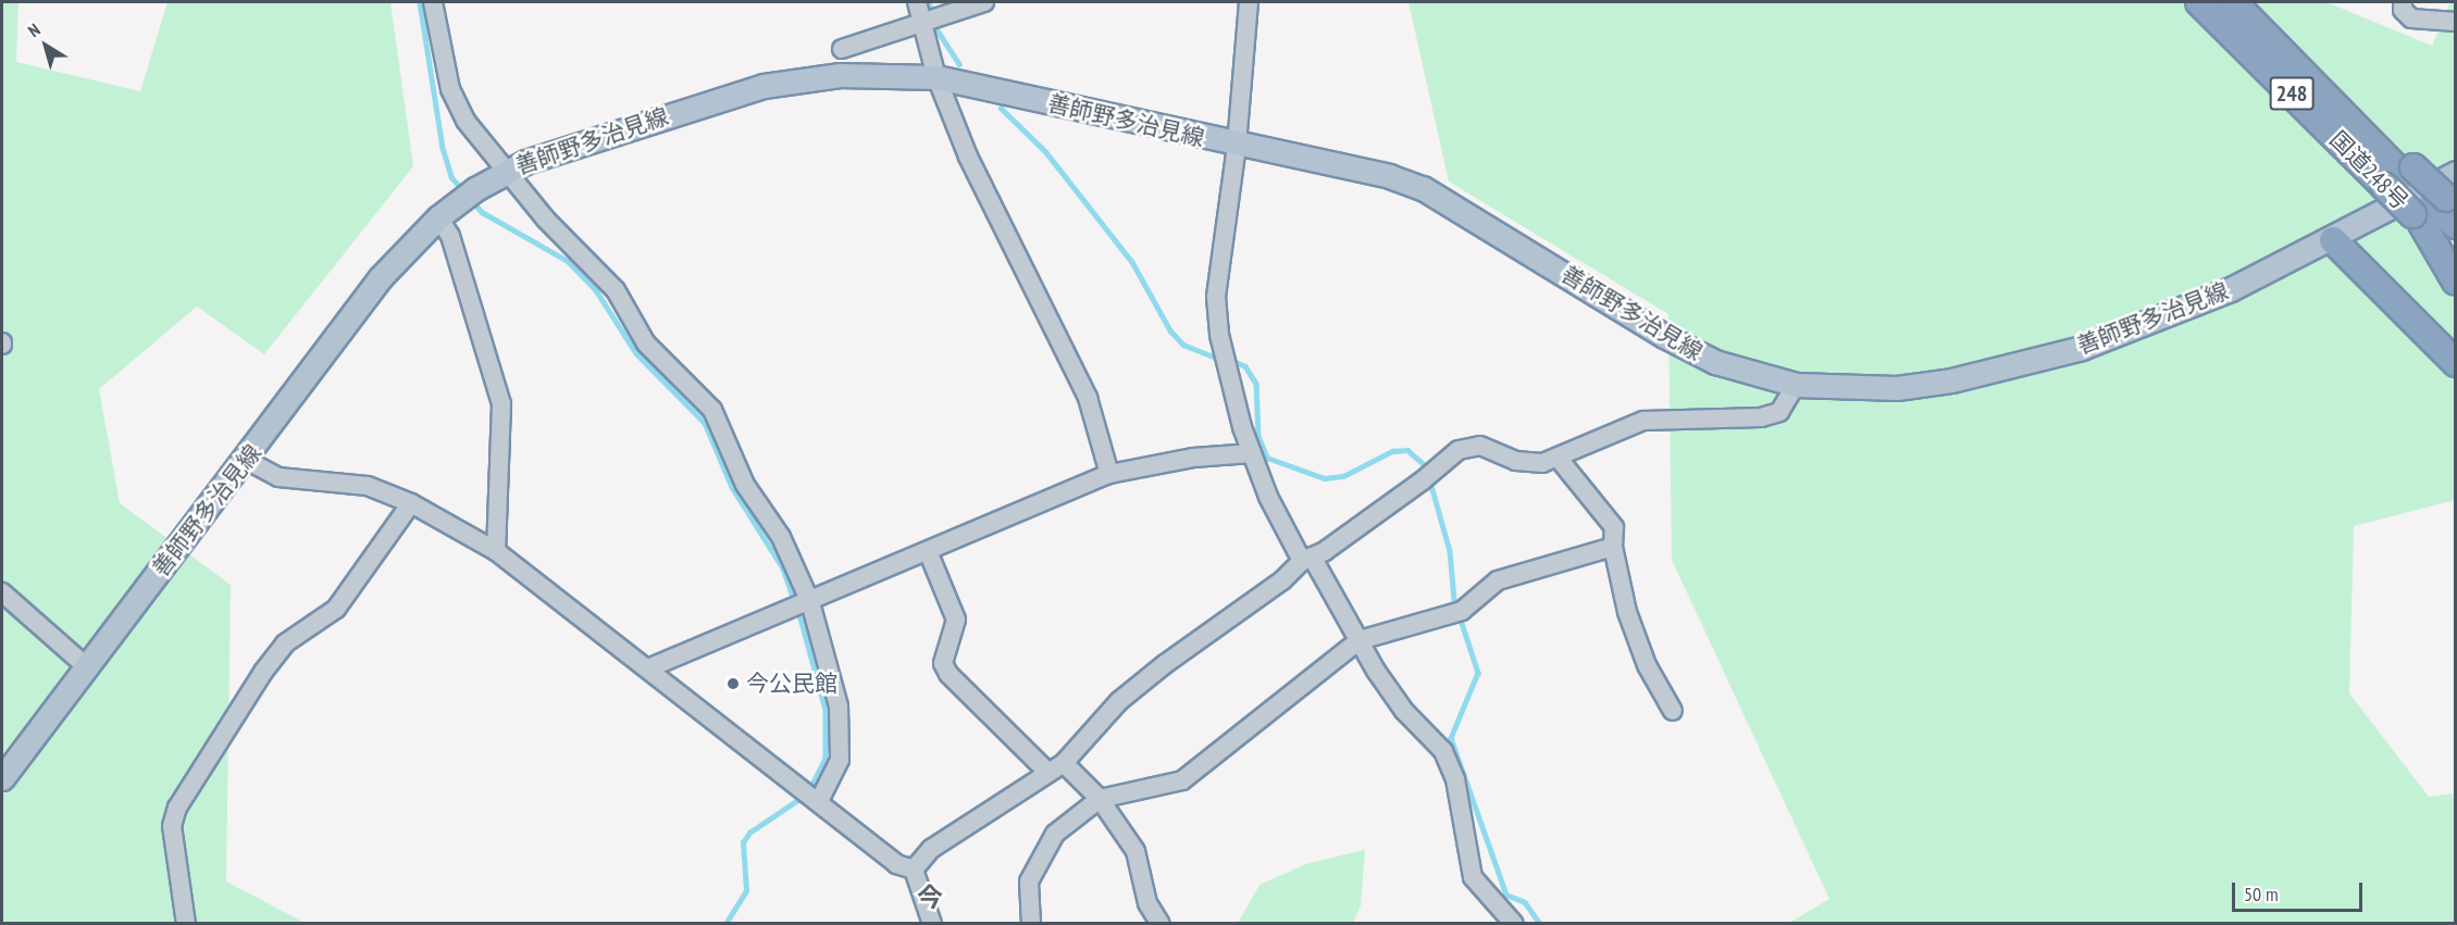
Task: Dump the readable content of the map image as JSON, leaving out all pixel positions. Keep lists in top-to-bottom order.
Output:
{
  "streets": {
    "highway": ["248", "国道248号"],
    "main road": ["善師野多治見線"]
  },
  "crossings": [
    ["善師野多治見線", "国道248号"]
  ],
  "districts": ["今"],
  "places": ["今公民館"],
  "scale_bar": "50 m",
  "north": "top left"
}
